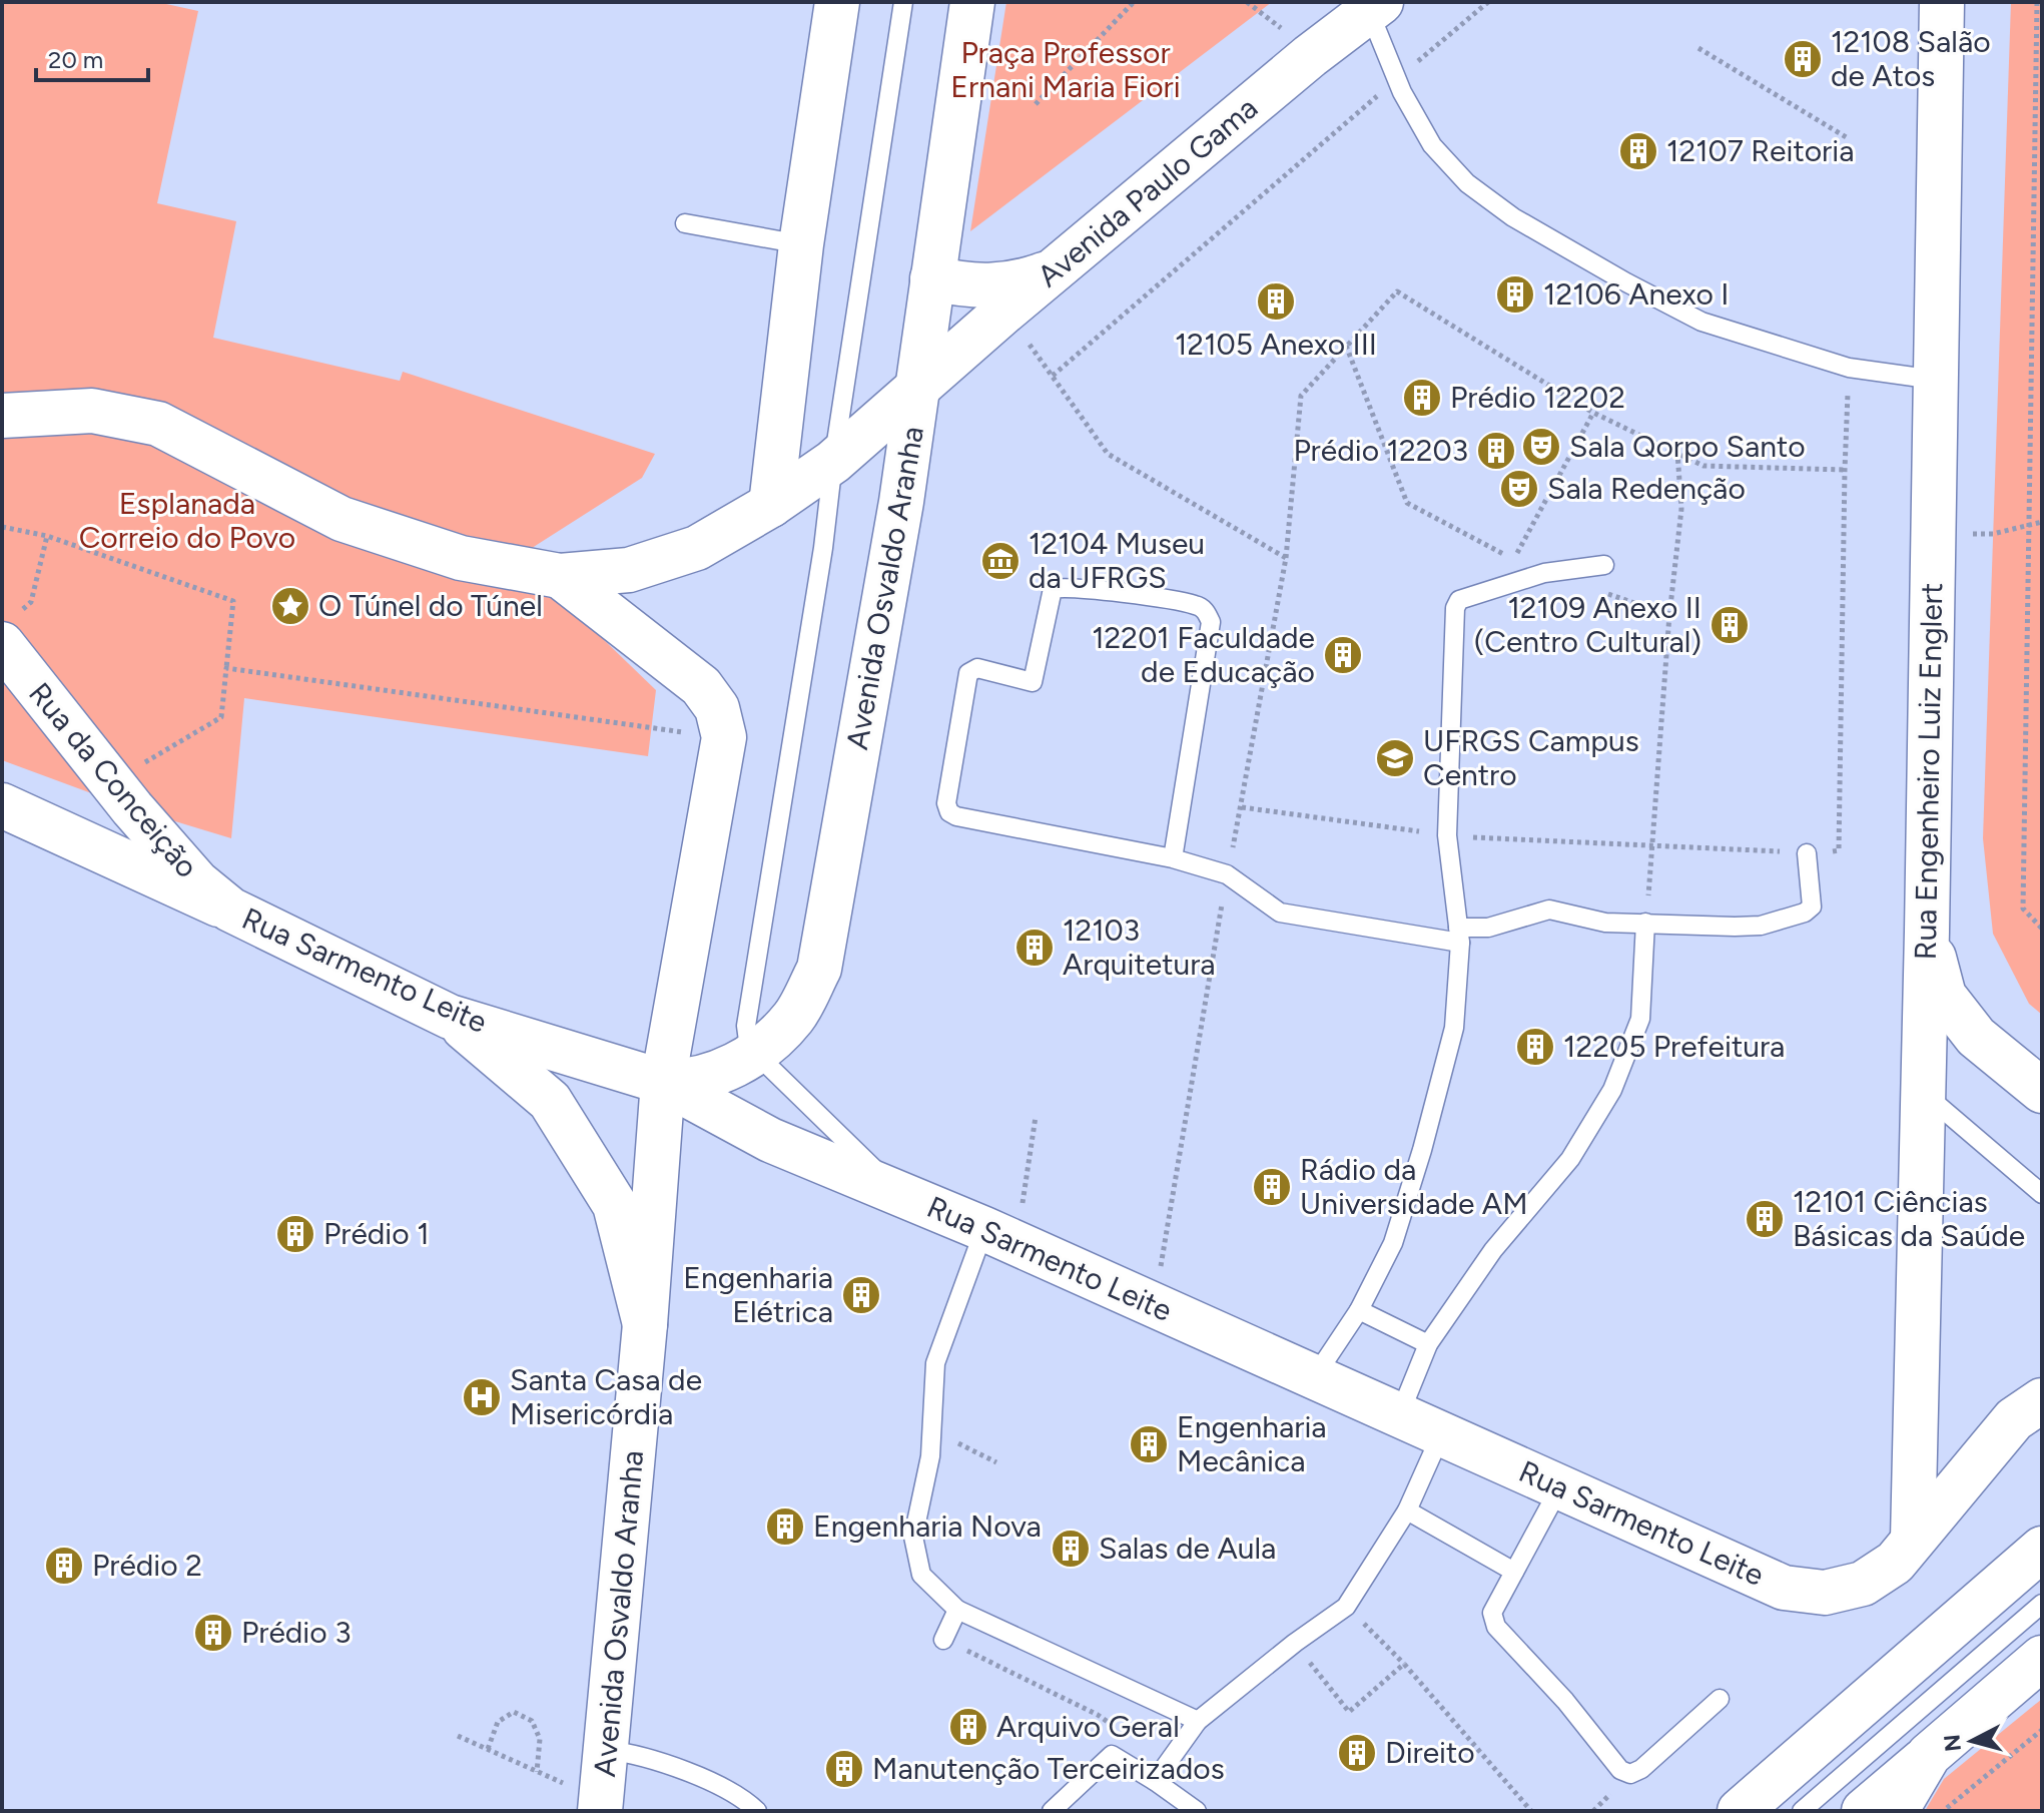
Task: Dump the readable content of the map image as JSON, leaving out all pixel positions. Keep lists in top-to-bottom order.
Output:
{
  "streets": {
    "main road": [
      "Avenida Paulo Gama",
      "Avenida Osvaldo Aranha",
      "Rua Engenheiro Luiz Englert",
      "Rua da Conceição",
      "Rua Sarmento Leite"
    ]
  },
  "crossings": [
    ["Avenida Paulo Gama", "Avenida Osvaldo Aranha"],
    ["Avenida Osvaldo Aranha", "Rua Sarmento Leite"],
    ["Rua Engenheiro Luiz Englert", "Rua Sarmento Leite"],
    ["Rua da Conceição", "Rua Sarmento Leite"]
  ],
  "parks": ["Praça Professor Ernani Maria Fiori", "Esplanada Correio do Povo"],
  "places": {
    "building": [
      "12108 Salão de Atos",
      "12107 Reitoria",
      "12106 Anexo I",
      "12105 Anexo III",
      "Prédio 12202",
      "Prédio 12203",
      "12109 Anexo II (Centro Cultural)",
      "12201 Faculdade de Educação",
      "12103 Arquitetura",
      "12205 Prefeitura",
      "Rádio da Universidade AM",
      "12101 Ciências Básicas da Saúde",
      "Prédio 1",
      "Engenharia Elétrica",
      "Engenharia Mecânica",
      "Engenharia Nova",
      "Salas de Aula",
      "Prédio 2",
      "Prédio 3",
      "Arquivo Geral",
      "Direito",
      "Manutenção Terceirizados"
    ],
    "theatre": ["Sala Qorpo Santo", "Sala Redenção"],
    "museum": ["12104 Museu da UFRGS"],
    "place": ["O Túnel do Túnel"],
    "school or university": ["UFRGS Campus Centro"],
    "hospital": ["Santa Casa de Misericórdia"]
  },
  "scale_bar": "20 m",
  "north": "left"
}
